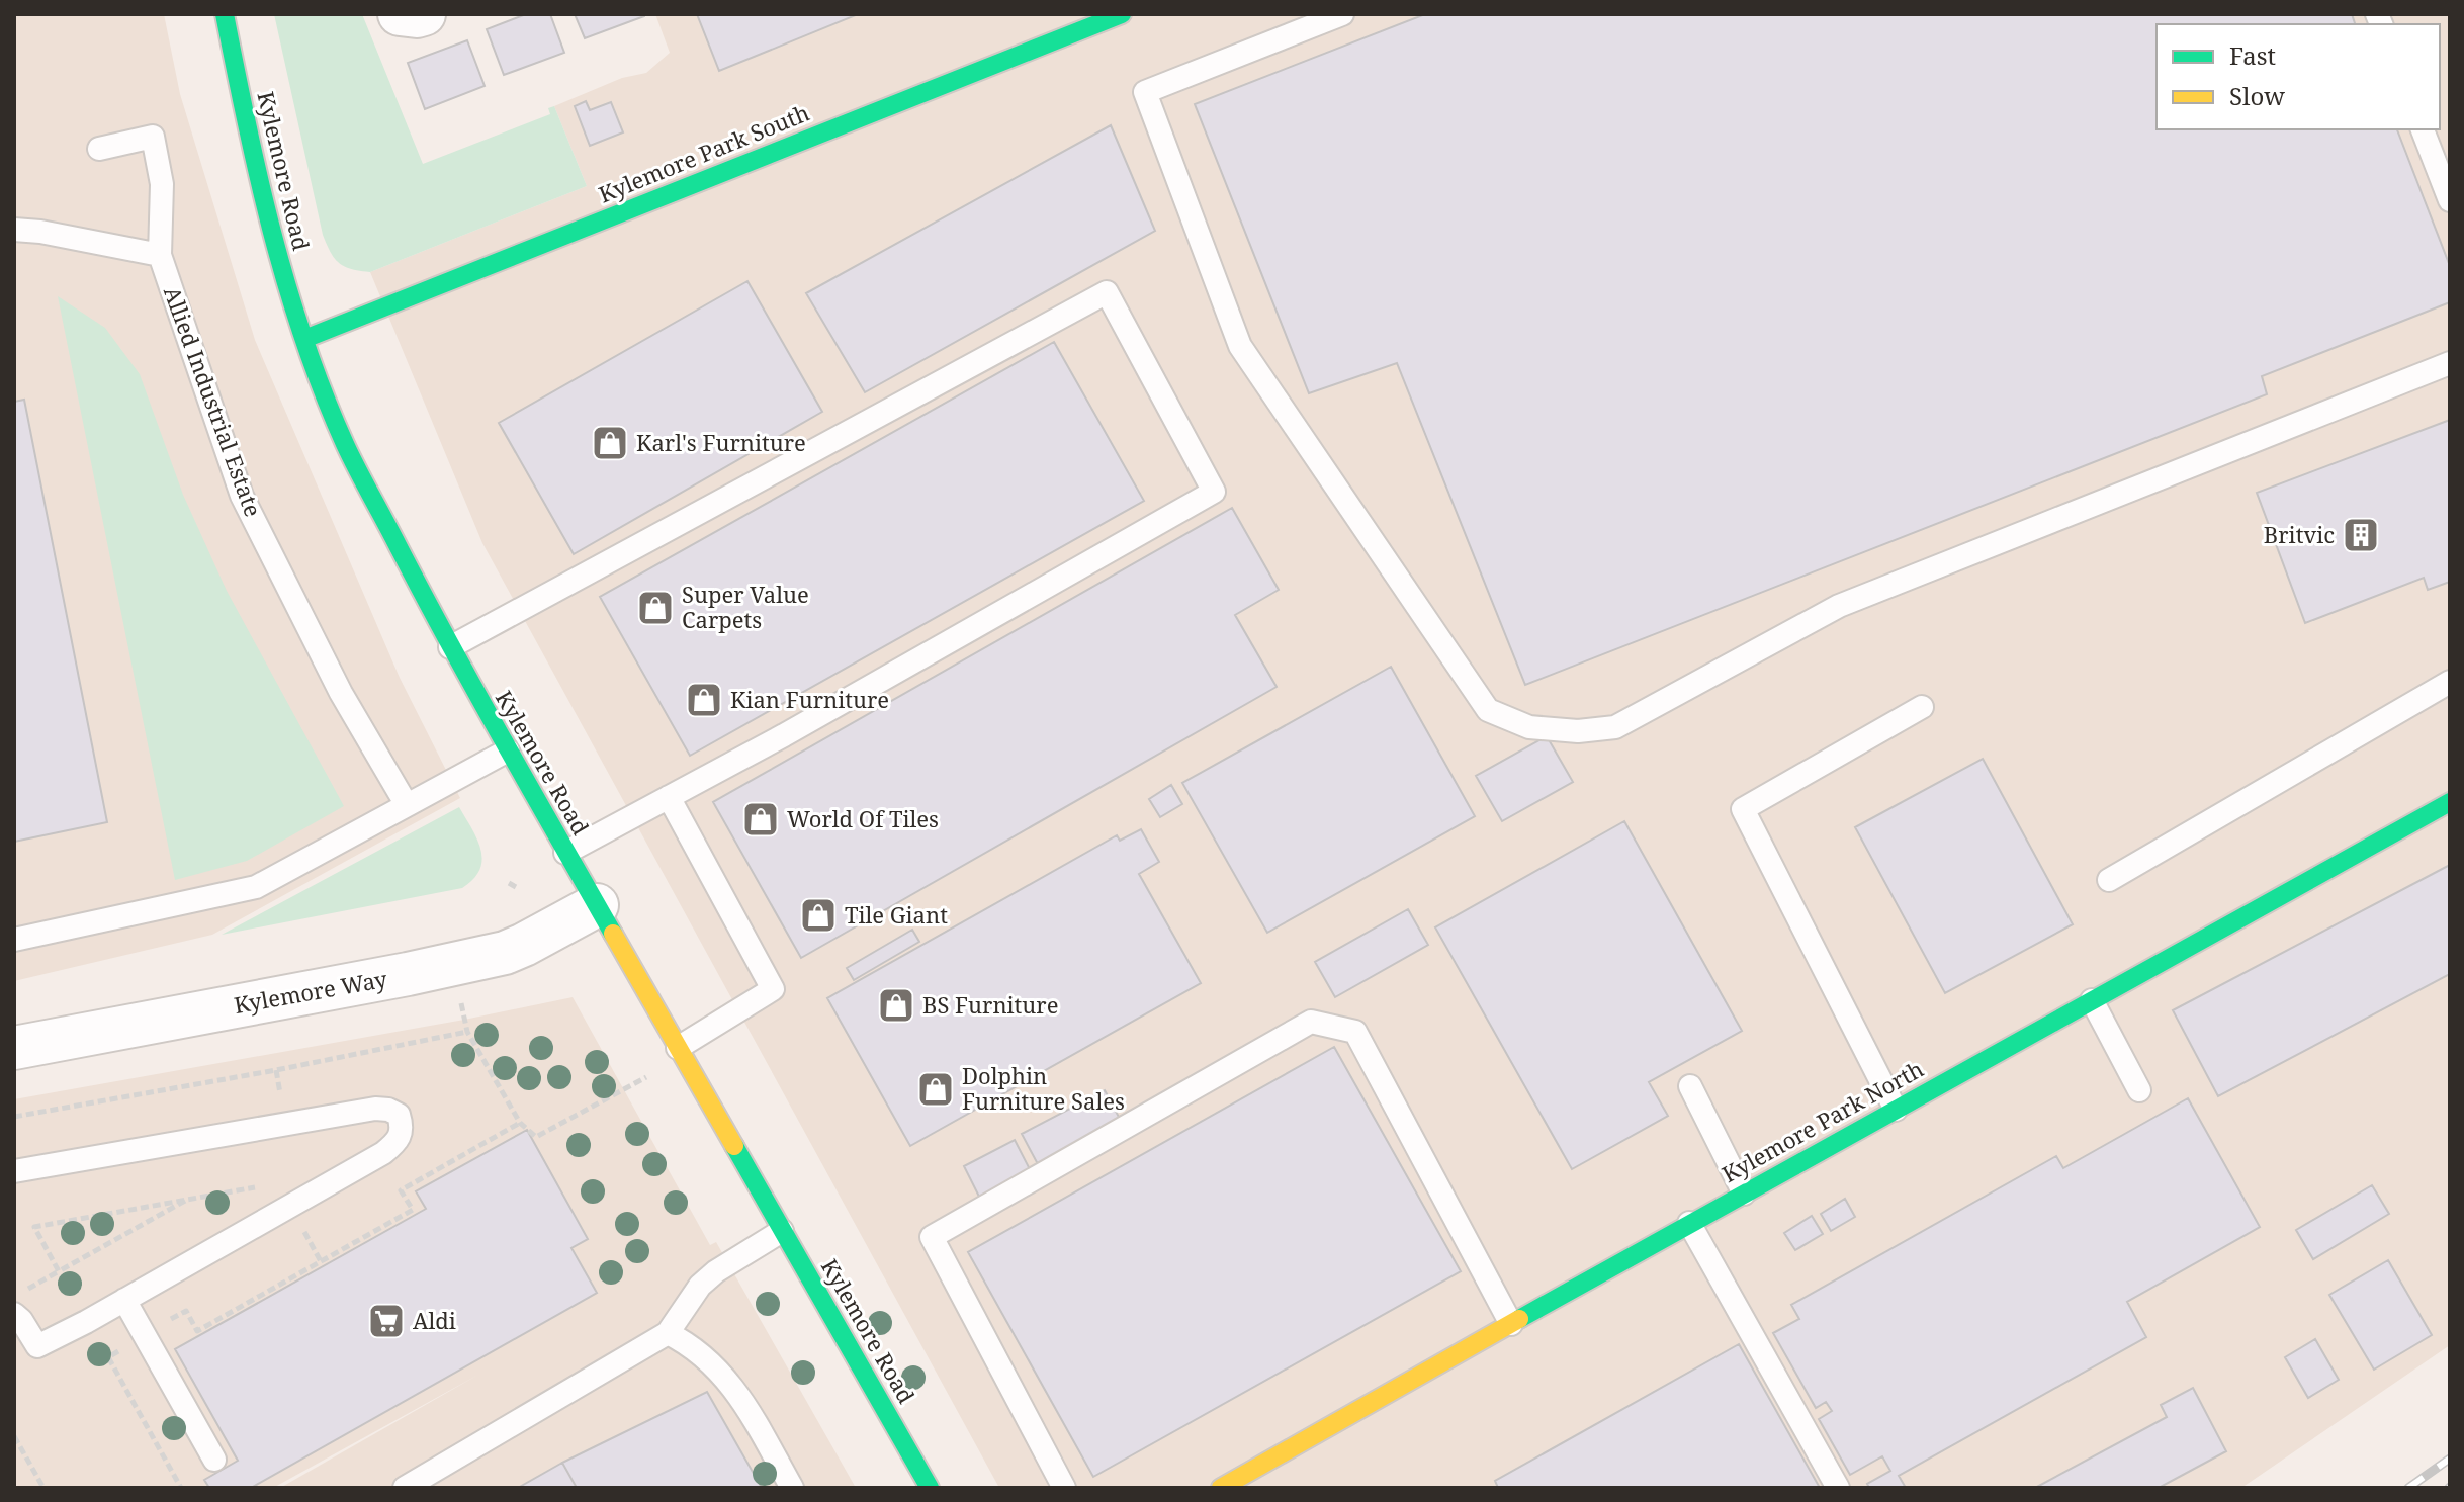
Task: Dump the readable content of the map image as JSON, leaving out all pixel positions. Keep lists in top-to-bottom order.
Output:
{
  "streets": {
    "street": [
      "Kylemore Park South",
      "Kylemore Road",
      "Kylemore Way",
      "Kylemore Park North"
    ],
    "lane": ["Allied Industrial Estate"]
  },
  "crossings": [
    ["Kylemore Park South", "Kylemore Road"],
    ["Kylemore Road", "Kylemore Way"]
  ],
  "places": {
    "shop": [
      "Karl's Furniture",
      "Super Value Carpets",
      "Kian Furniture",
      "World Of Tiles",
      "Tile Giant",
      "BS Furniture",
      "Dolphin Furniture Sales"
    ],
    "building": ["Britvic"],
    "supermarket": ["Aldi"]
  },
  "legend": ["Fast", "Slow"]
}
